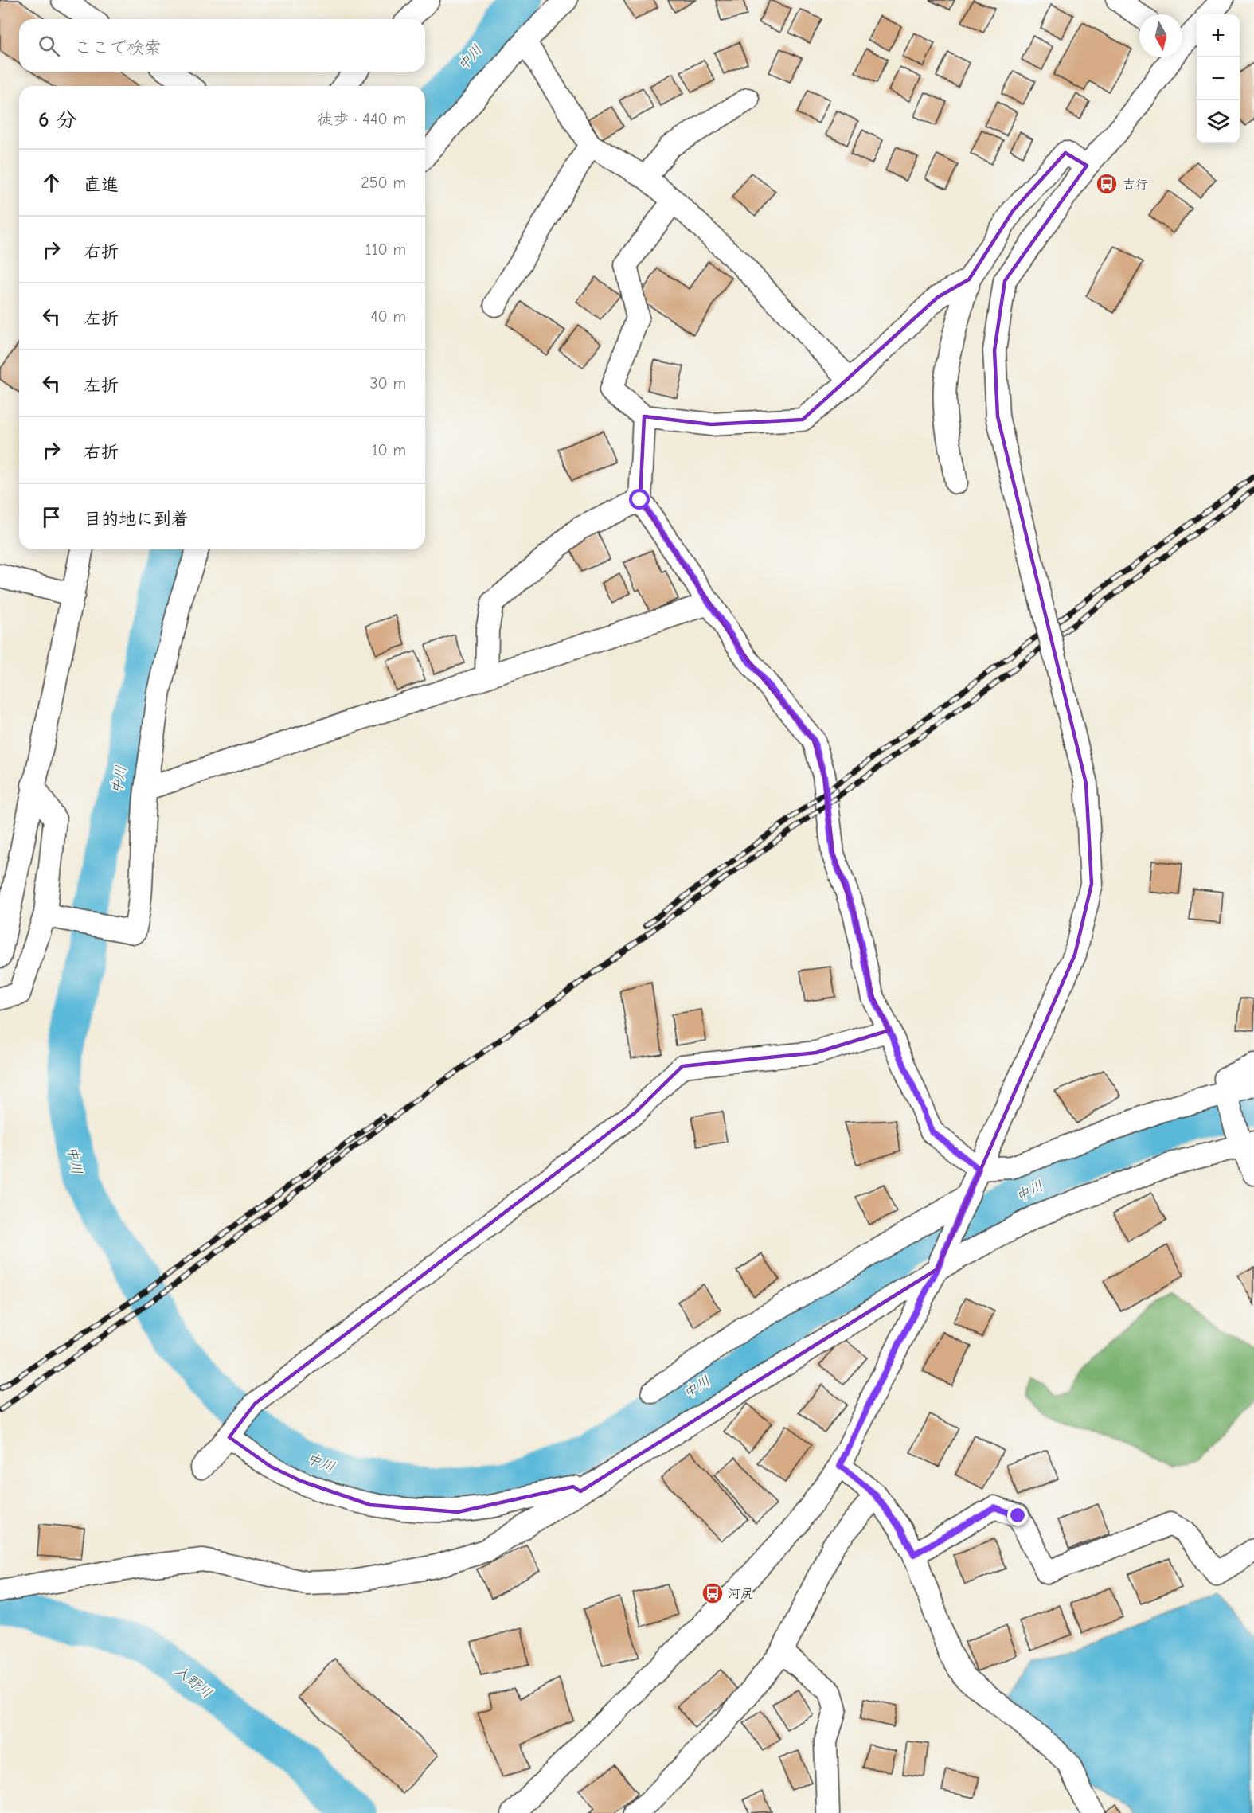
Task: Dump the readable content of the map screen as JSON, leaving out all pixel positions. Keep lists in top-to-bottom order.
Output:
{
  "water": ["中川", "入野川"],
  "places": {
    "bus stop": ["吉行", "河尻"]
  },
  "north": "bottom",
  "page": {
    "map_buttons": ["+", "−"],
    "search": "ここで検索",
    "heading": ["6 分", "徒歩 · 440 m"],
    "list": [
      ["直進", "250 m"],
      ["右折", "110 m"],
      ["左折", "40 m"],
      ["左折", "30 m"],
      ["右折", "10 m"],
      "目的地に到着"
    ]
  }
}
